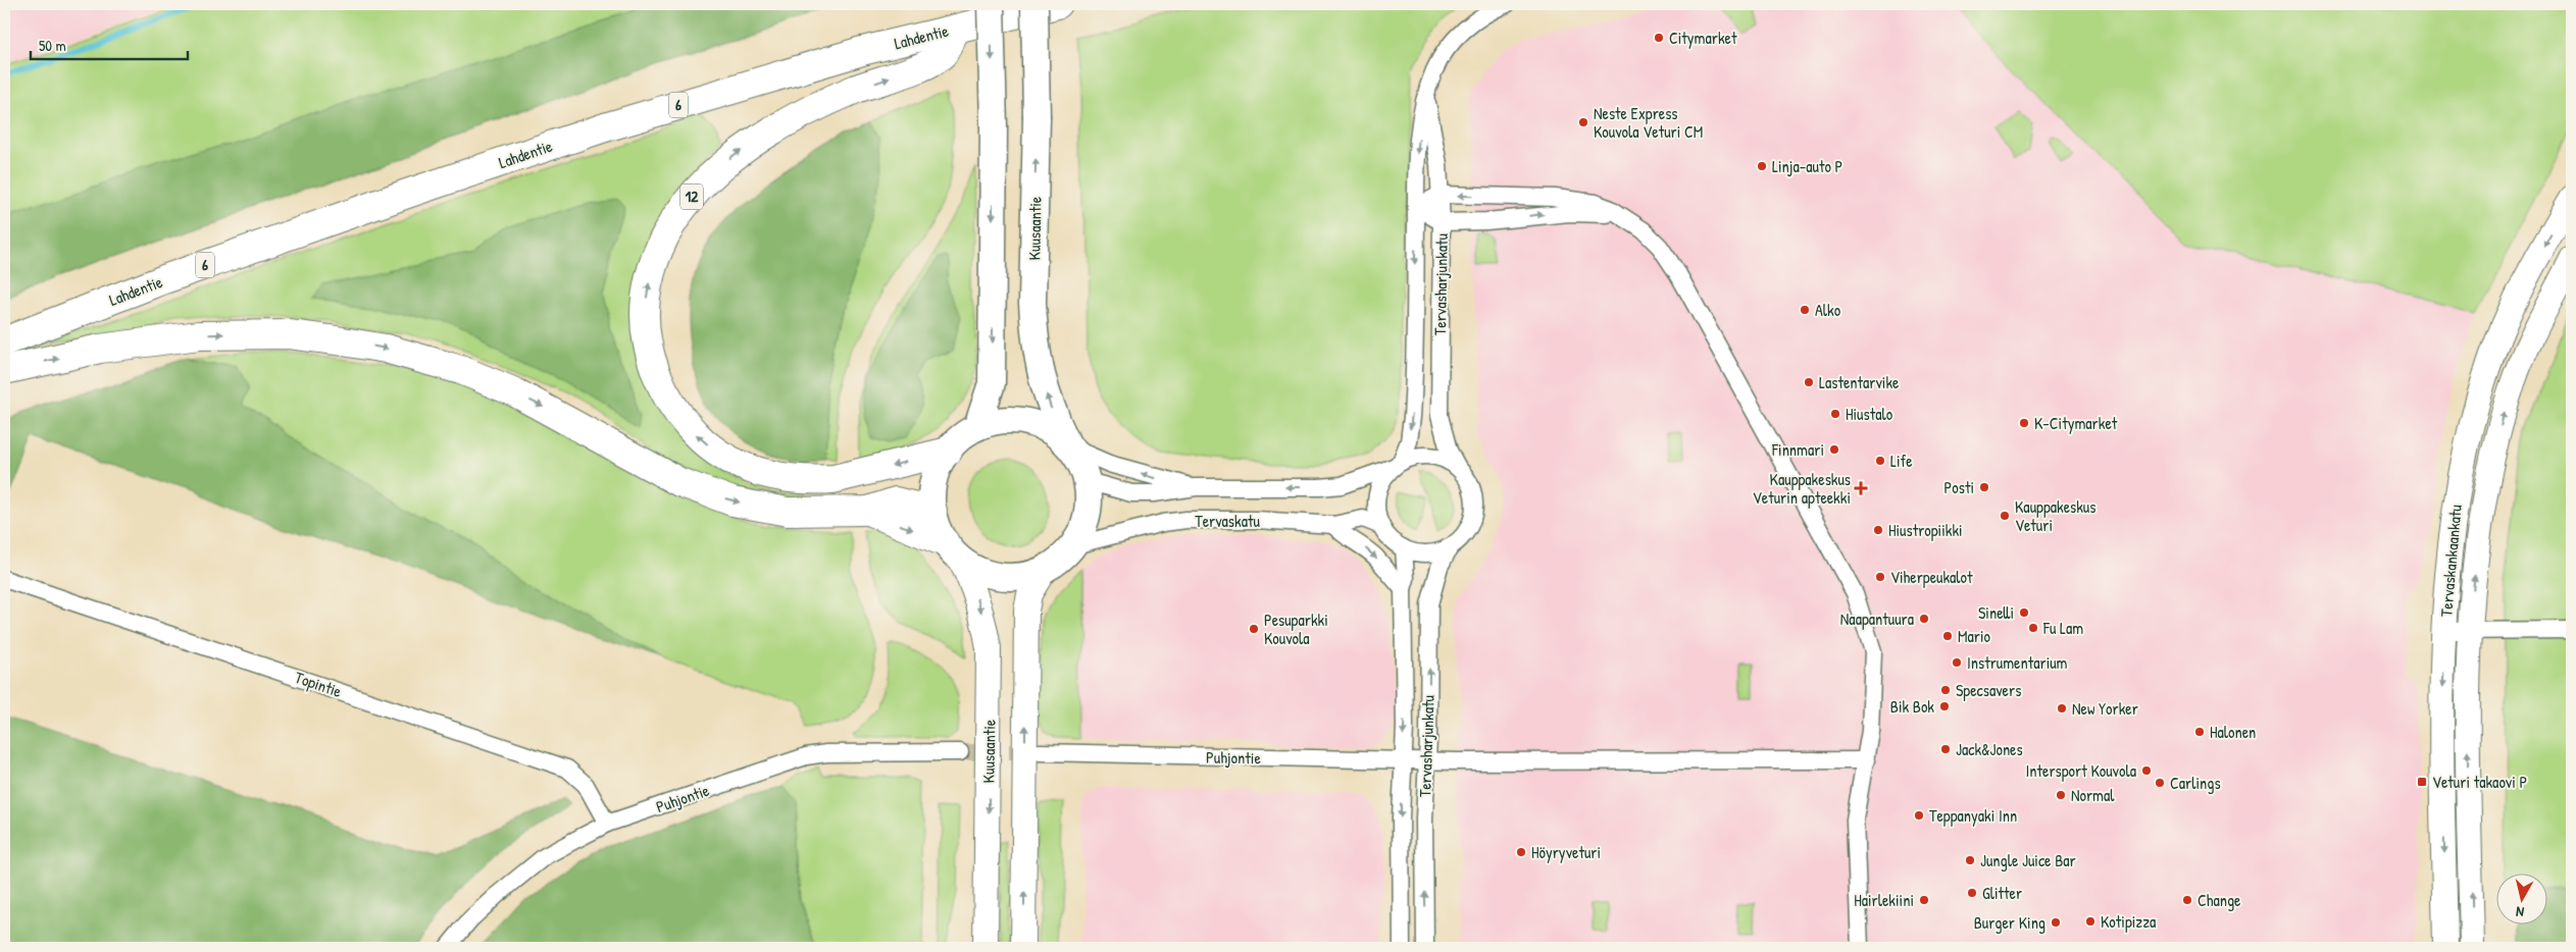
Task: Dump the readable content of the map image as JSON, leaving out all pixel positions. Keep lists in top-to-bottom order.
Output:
{
  "streets": {
    "highway": ["Lahdentie", "6", "12"],
    "main road": ["Kuusaantie"],
    "street": [
      "Tervasharjunkatu",
      "Tervaskatu",
      "Tervaskankaankatu",
      "Topintie",
      "Puhjontie"
    ]
  },
  "crossings": [
    ["Lahdentie", "12"],
    ["12", "Kuusaantie"],
    ["12", "Tervaskatu"],
    ["Kuusaantie", "Tervaskatu"],
    ["Tervasharjunkatu", "Tervaskatu"],
    ["Tervasharjunkatu", "Puhjontie"],
    ["Topintie", "Puhjontie"]
  ],
  "places": {
    "other": [
      "Citymarket",
      "Neste Express Kouvola Veturi CM",
      "Linja-auto P",
      "Alko",
      "Lastentarvike",
      "Hiustalo",
      "K-Citymarket",
      "Finnmari",
      "Life",
      "Posti",
      "Kauppakeskus Veturi",
      "Hiustropiikki",
      "Viherpeukalot",
      "Sinelli",
      "Naapantuura",
      "Fu Lam",
      "Pesuparkki Kouvola",
      "Mario",
      "Instrumentarium",
      "Specsavers",
      "Bik Bok",
      "New Yorker",
      "Halonen",
      "Jack&Jones",
      "Intersport Kouvola",
      "Carlings",
      "Normal",
      "Teppanyaki Inn",
      "Höyryveturi",
      "Jungle Juice Bar",
      "Glitter",
      "Hairlekiini",
      "Change",
      "Kotipizza",
      "Burger King"
    ],
    "health": ["Kauppakeskus Veturin apteekki"],
    "transit": ["Veturi takaovi P"]
  },
  "scale_bar": "50 m",
  "north": "bottom"
}
